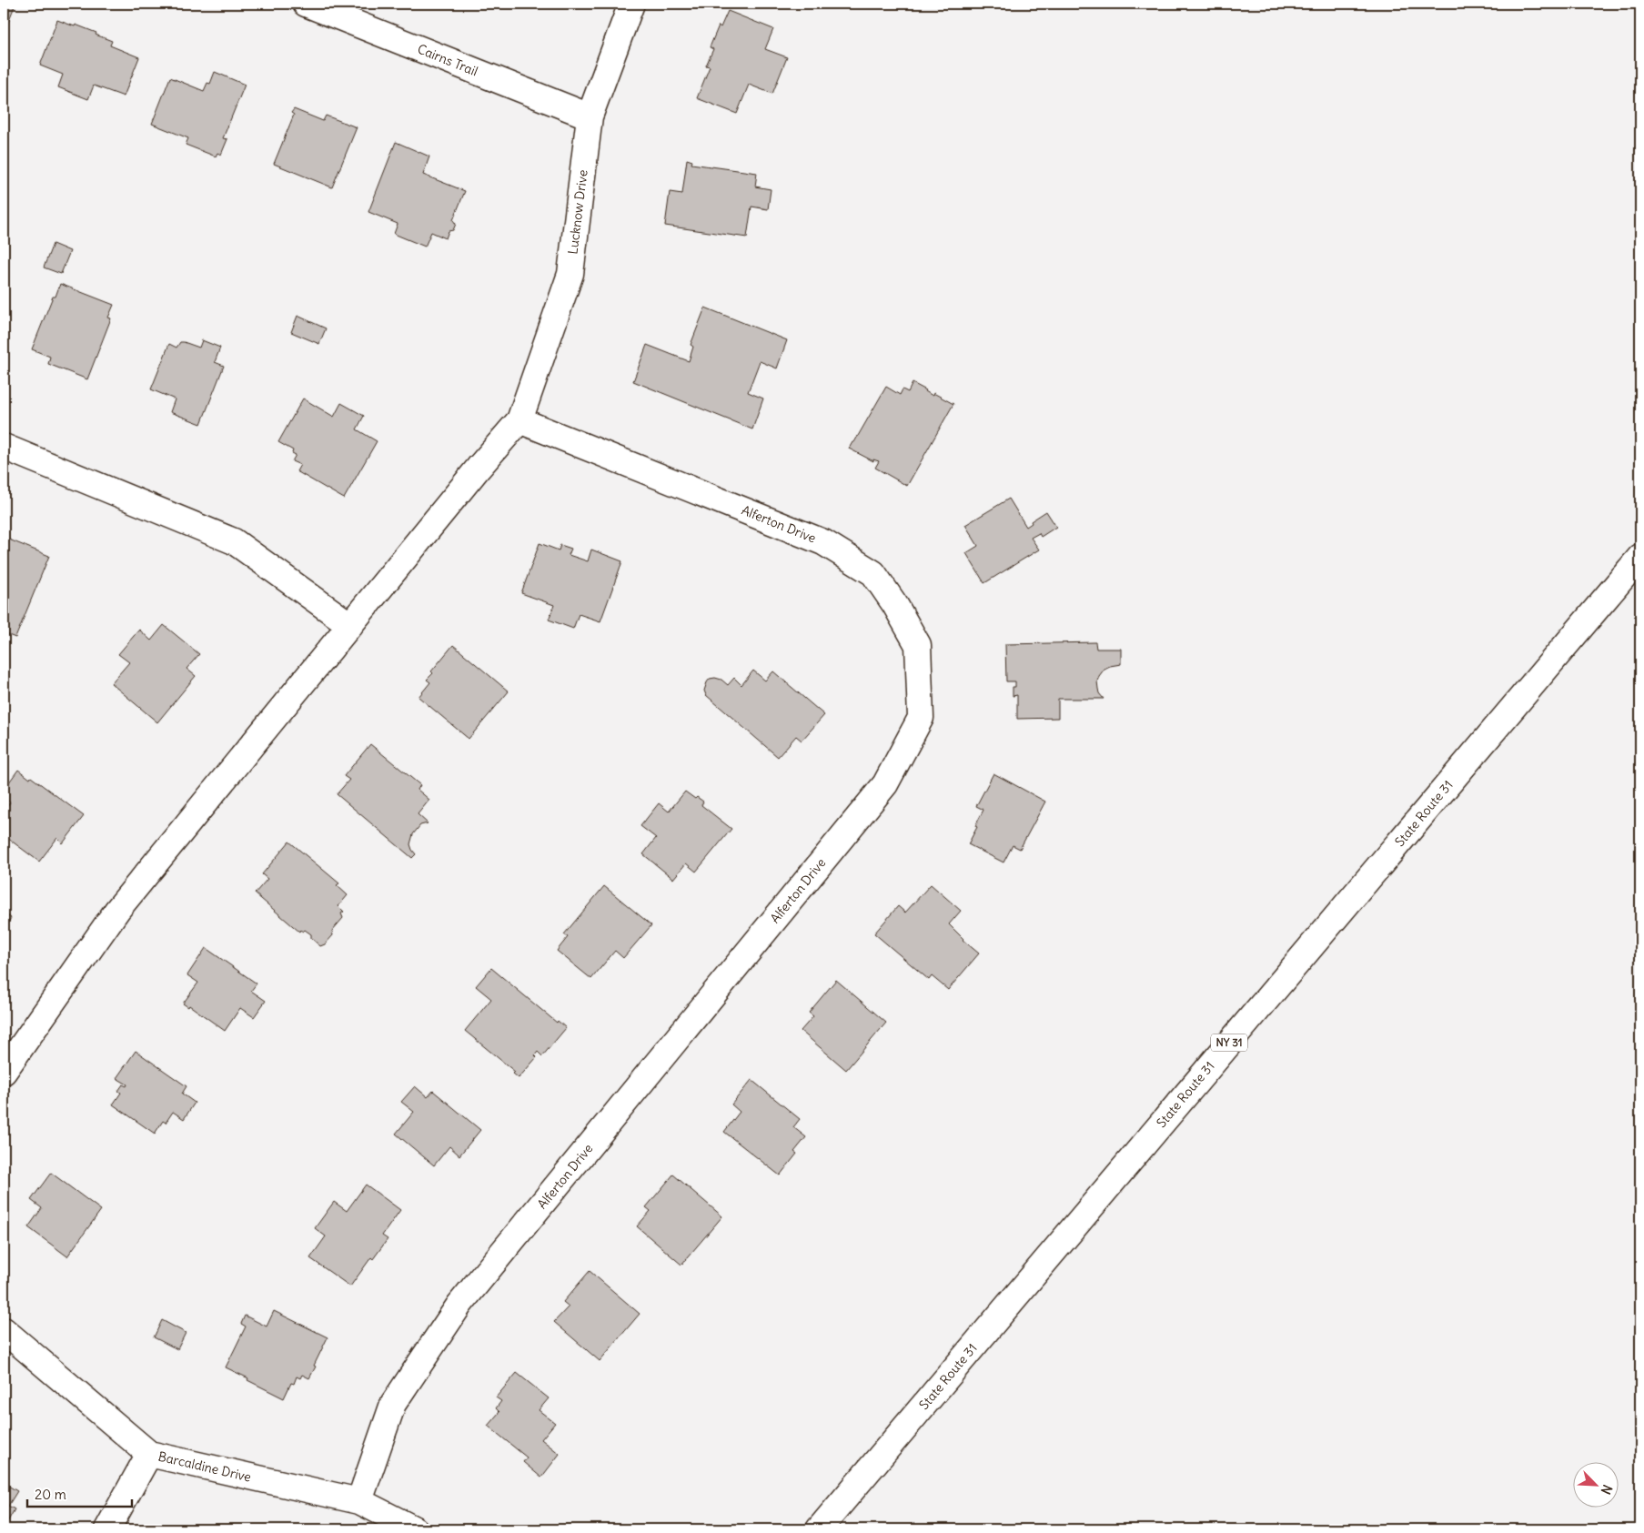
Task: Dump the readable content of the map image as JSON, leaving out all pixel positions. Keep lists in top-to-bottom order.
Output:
{
  "streets": {
    "main road": [
      "Cairns Trail",
      "Lucknow Drive",
      "Alferton Drive",
      "State Route 31",
      "NY 31",
      "Barcaldine Drive"
    ]
  },
  "crossings": [
    ["Cairns Trail", "Lucknow Drive"],
    ["Lucknow Drive", "Alferton Drive"],
    ["Alferton Drive", "Barcaldine Drive"]
  ],
  "scale_bar": "20 m",
  "north": "bottom right"
}
